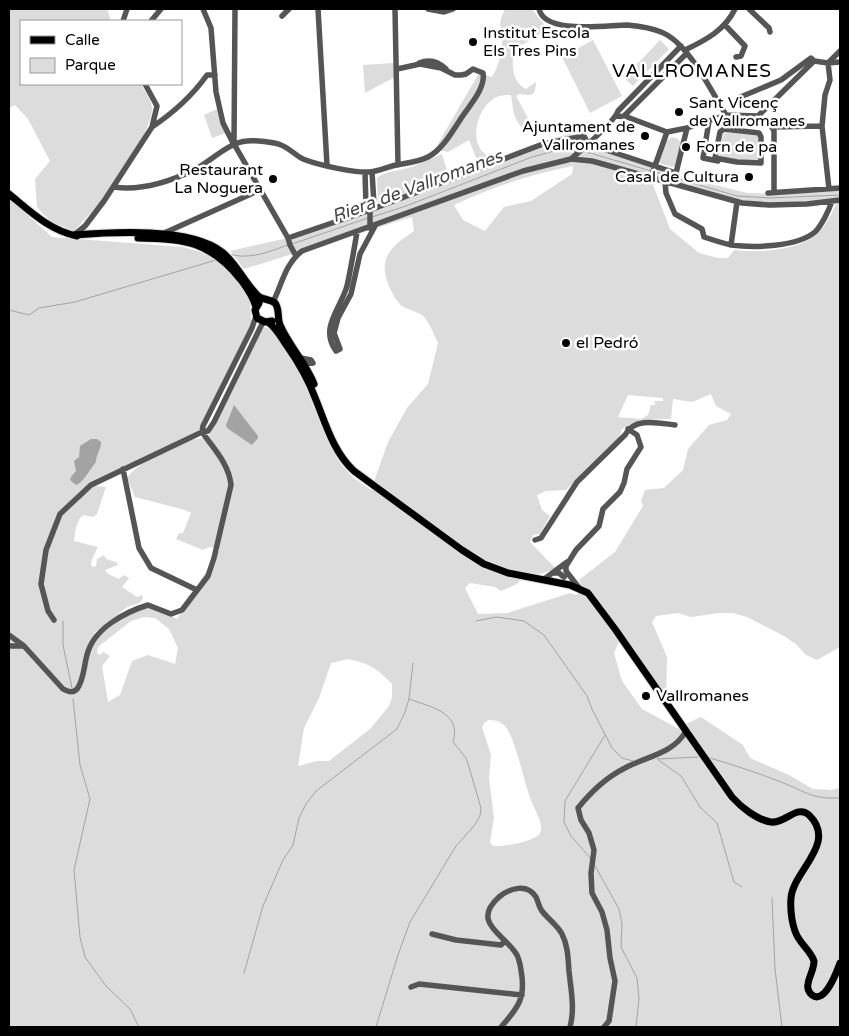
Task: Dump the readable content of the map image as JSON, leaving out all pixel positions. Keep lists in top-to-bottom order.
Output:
{
  "districts": ["VALLROMANES"],
  "water": ["Riera de Vallromanes"],
  "places": [
    "Institut Escola Els Tres Pins",
    "Sant Vicenç de Vallromanes",
    "Ajuntament de Vallromanes",
    "Forn de pa",
    "Casal de Cultura",
    "Restaurant La Noguera",
    "el Pedró",
    "Vallromanes"
  ],
  "legend": ["Calle", "Parque"]
}
